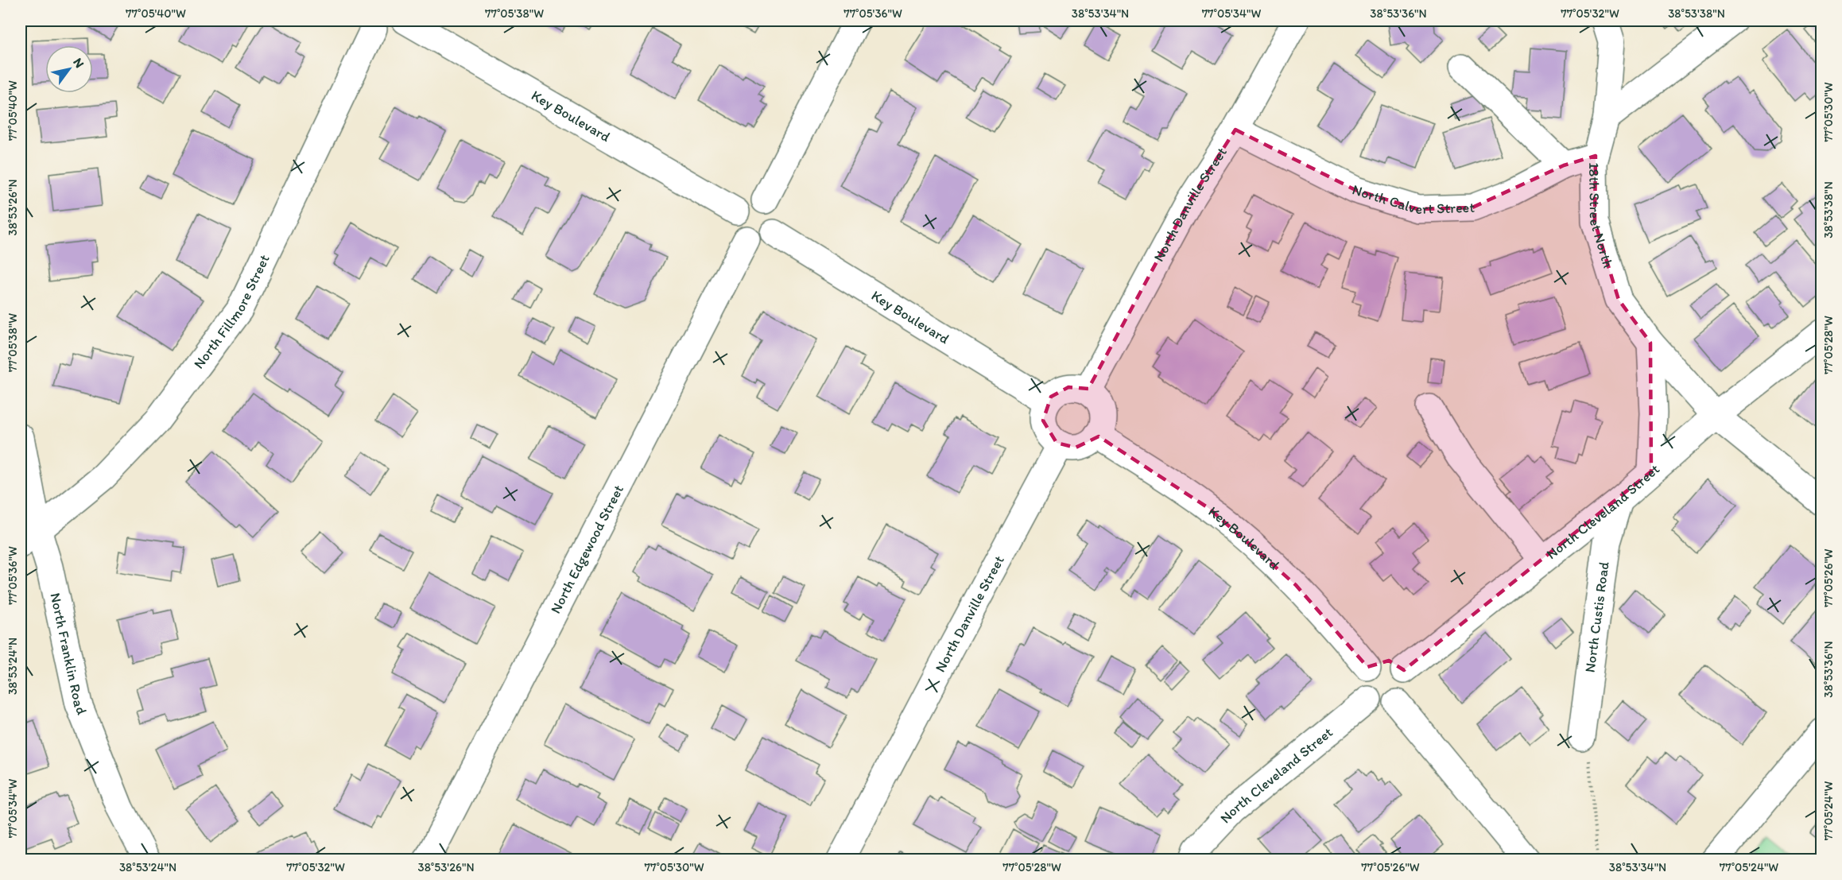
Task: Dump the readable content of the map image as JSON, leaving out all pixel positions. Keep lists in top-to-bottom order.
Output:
{
  "streets": {
    "street": [
      "Key Boulevard",
      "North Calvert Street",
      "North Danville Street",
      "18th Street North",
      "North Fillmore Street",
      "North Cleveland Street",
      "North Edgewood Street",
      "North Custis Road",
      "North Franklin Road"
    ]
  },
  "crossings": [
    ["Key Boulevard", "North Danville Street"],
    ["Key Boulevard", "North Cleveland Street"],
    ["Key Boulevard", "North Edgewood Street"],
    ["North Calvert Street", "North Danville Street"],
    ["North Calvert Street", "18th Street North"],
    ["18th Street North", "North Cleveland Street"],
    ["North Fillmore Street", "North Franklin Road"],
    ["North Cleveland Street", "North Custis Road"]
  ],
  "north": "top right",
  "coordinates": [
    "77°05'40\"W",
    "77°05'38\"W",
    "77°05'36\"W",
    "38°53'34\"N",
    "77°05'34\"W",
    "38°53'36\"N",
    "77°05'32\"W",
    "38°53'38\"N",
    "77°05'30\"W",
    "38°53'26\"N",
    "77°05'28\"W",
    "77°05'26\"W",
    "38°53'24\"N",
    "77°05'24\"W"
  ]
}
